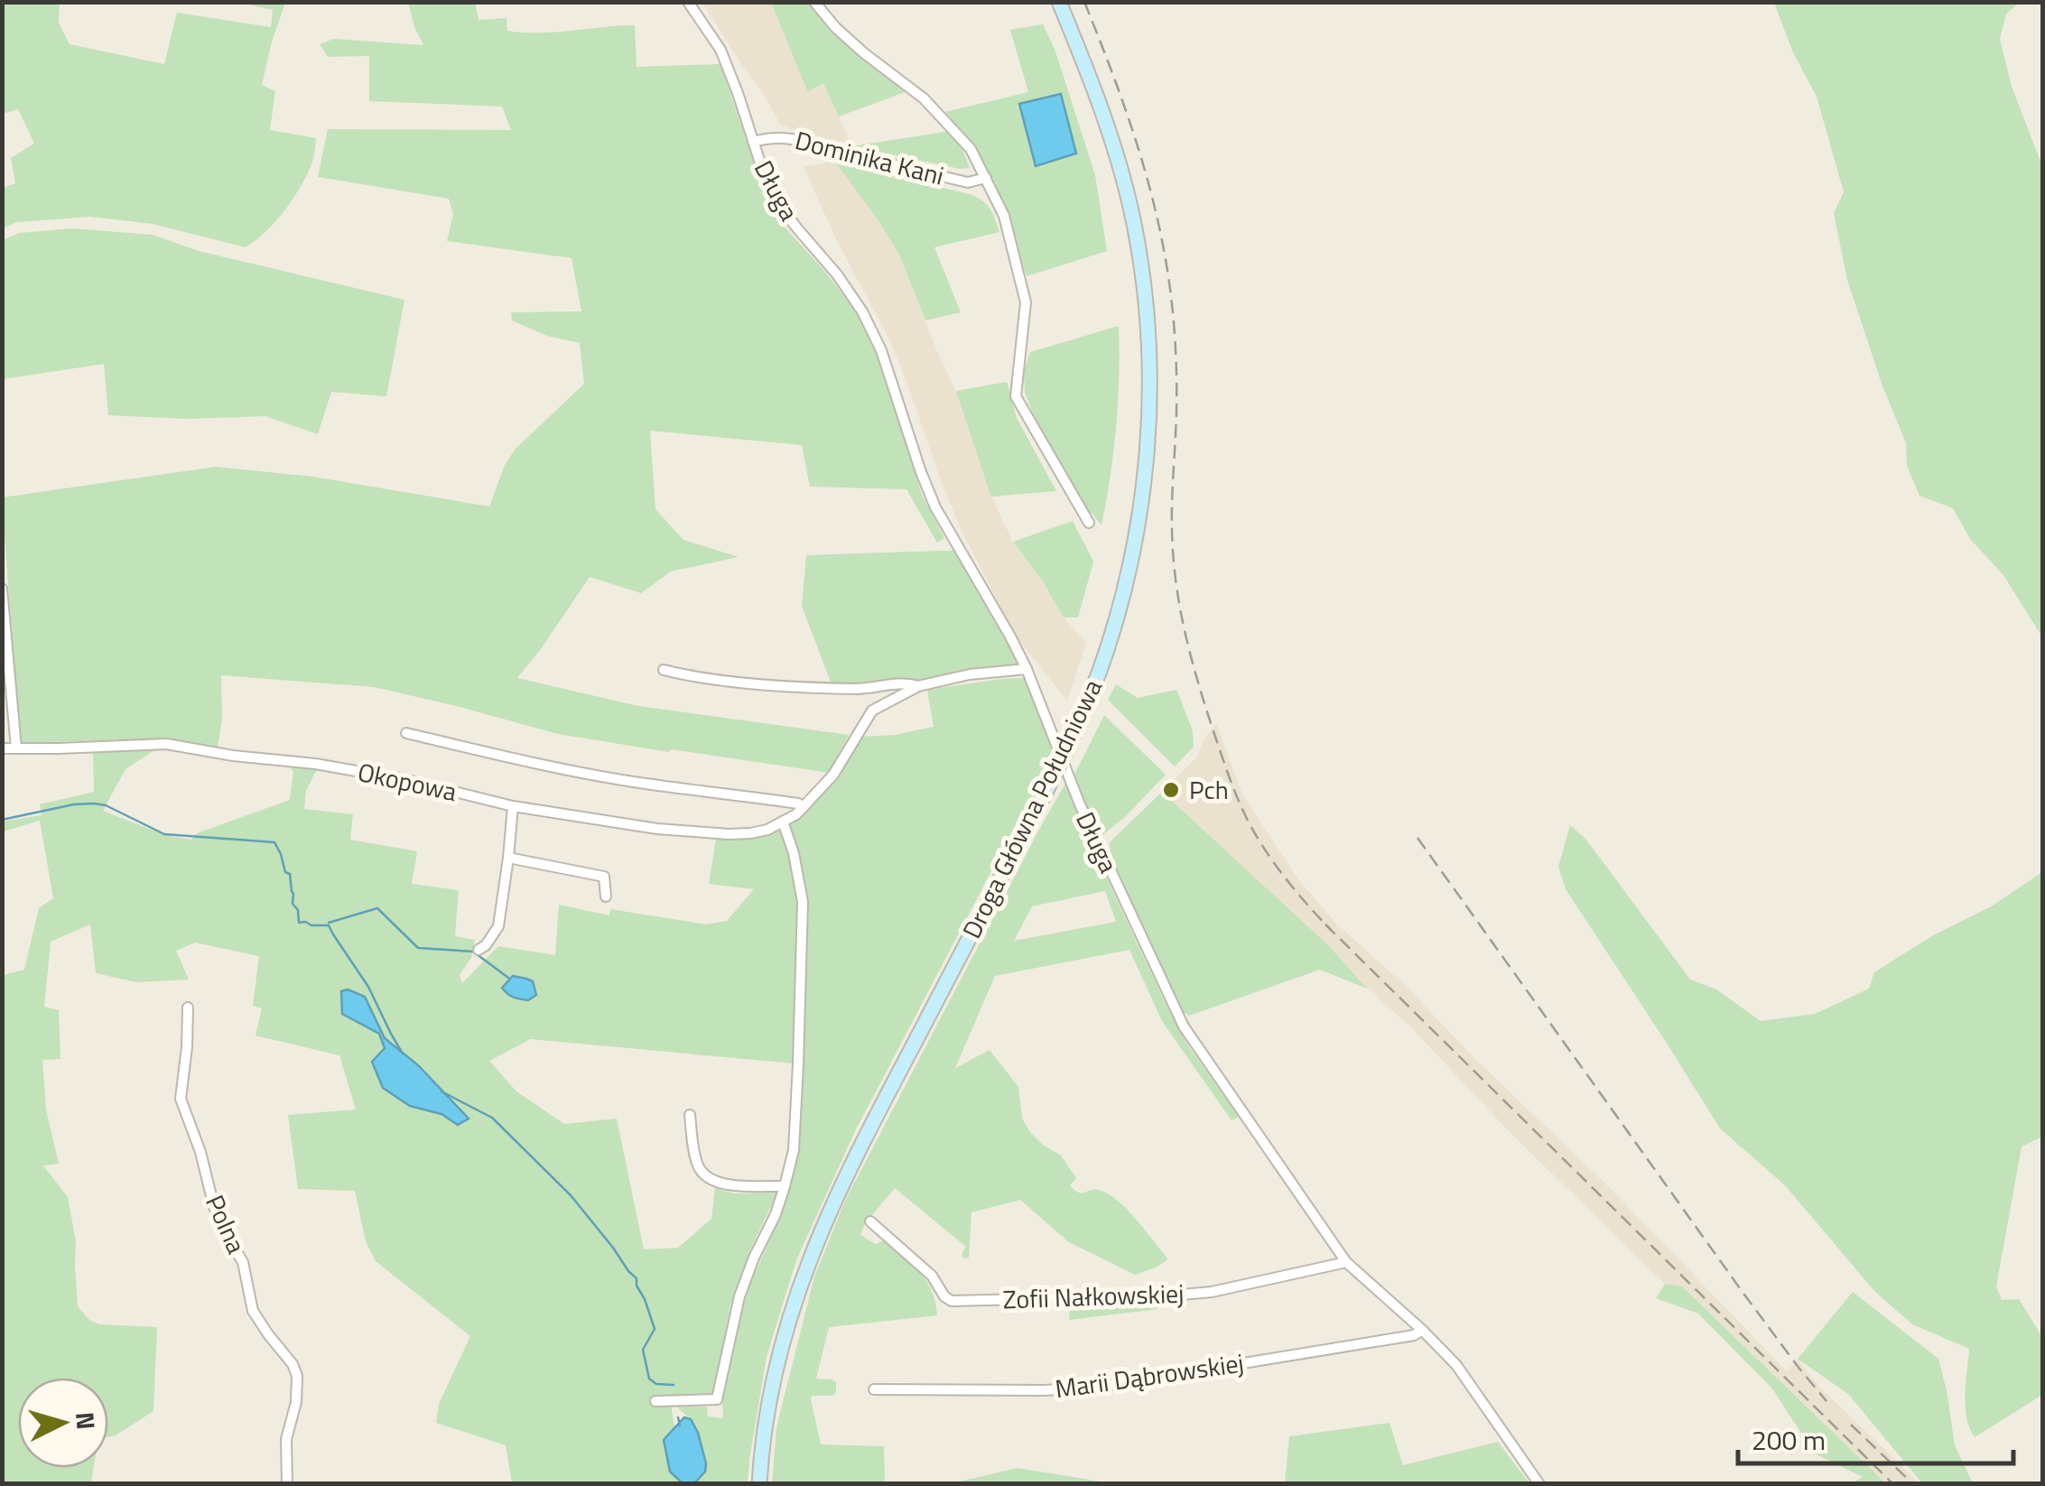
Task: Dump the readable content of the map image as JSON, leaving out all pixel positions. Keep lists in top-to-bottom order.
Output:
{
  "streets": {
    "main road": ["Droga Główna Południowa"],
    "street": [
      "Dominika Kani",
      "Długa",
      "Okopowa",
      "Polna",
      "Zofii Nałkowskiej",
      "Marii Dąbrowskiej"
    ]
  },
  "crossings": [
    ["Dominika Kani", "Długa"],
    ["Długa", "Okopowa"],
    ["Długa", "Zofii Nałkowskiej"],
    ["Długa", "Marii Dąbrowskiej"]
  ],
  "places": ["Pch"],
  "scale_bar": "200 m",
  "north": "right"
}
